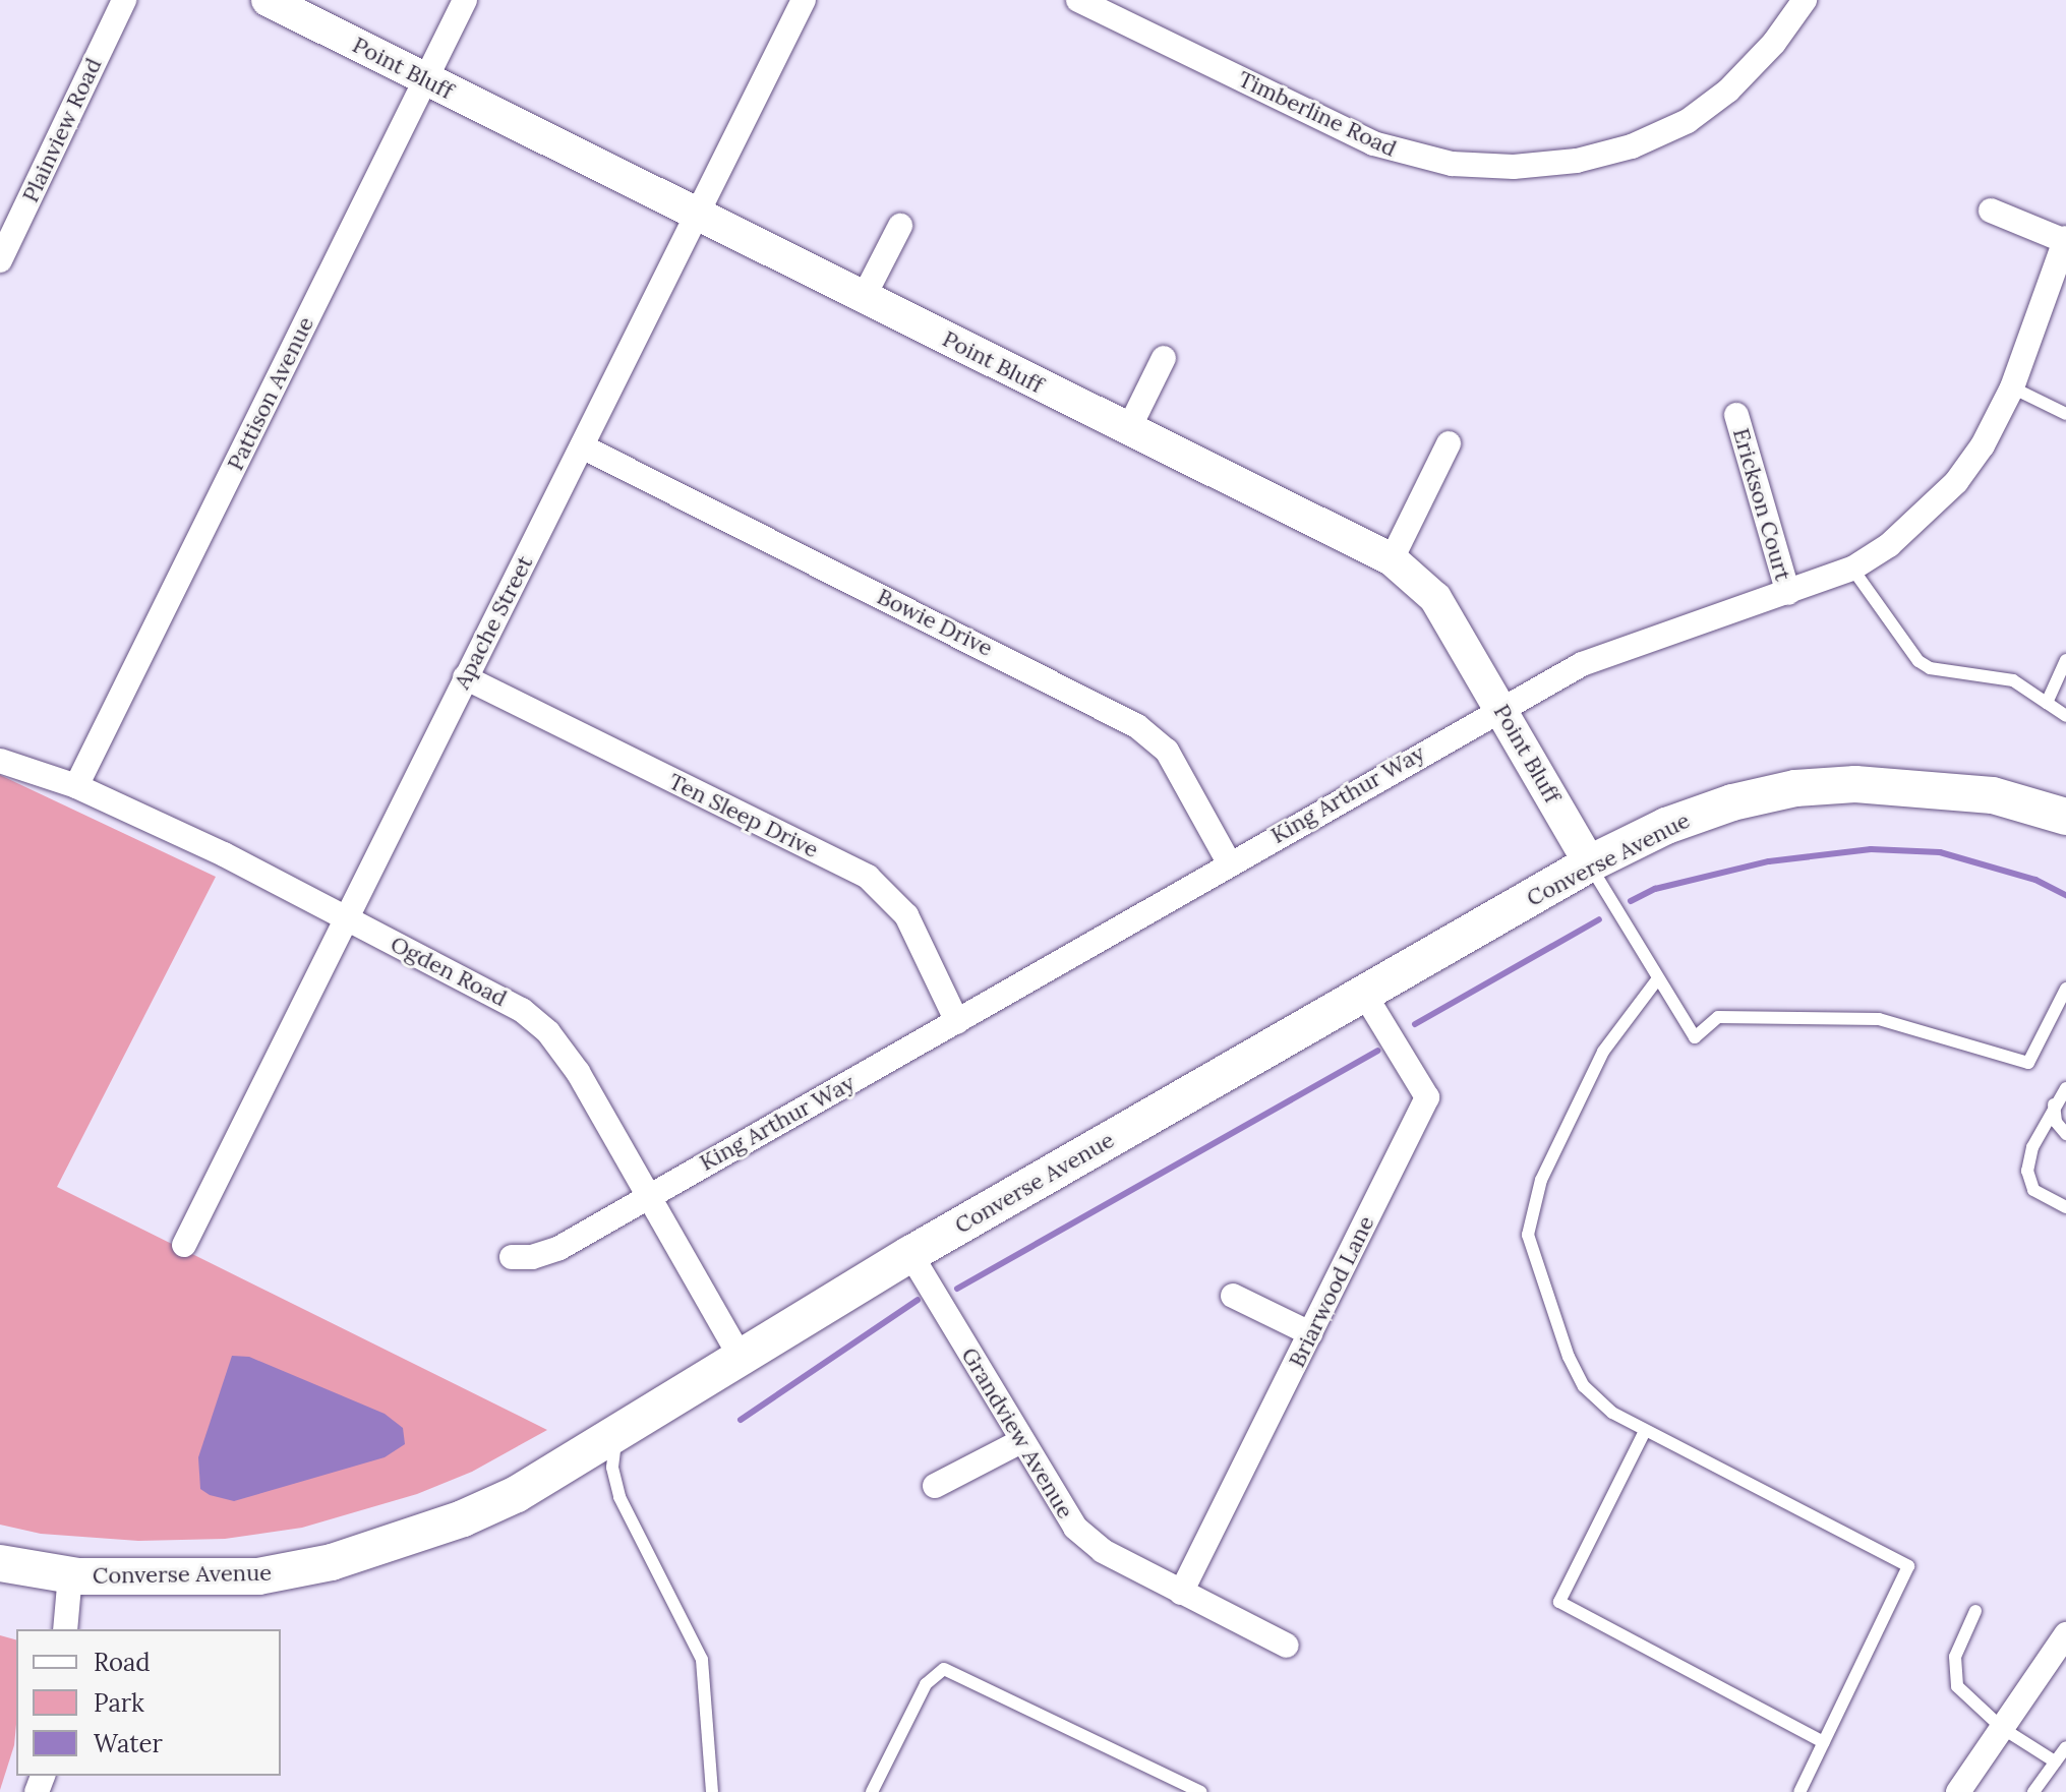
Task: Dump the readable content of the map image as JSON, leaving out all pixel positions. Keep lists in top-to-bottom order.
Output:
{
  "streets": {
    "main road": ["Converse Avenue"],
    "street": [
      "Point Bluff",
      "Timberline Road",
      "Plainview Road",
      "Pattison Avenue",
      "Erickson Court",
      "Apache Street",
      "Bowie Drive",
      "King Arthur Way",
      "Ten Sleep Drive",
      "Ogden Road",
      "Briarwood Lane",
      "Grandview Avenue"
    ]
  },
  "crossings": [
    ["Point Bluff", "Pattison Avenue"],
    ["Point Bluff", "Apache Street"],
    ["Point Bluff", "King Arthur Way"],
    ["Point Bluff", "Converse Avenue"],
    ["Pattison Avenue", "Ogden Road"],
    ["Erickson Court", "King Arthur Way"],
    ["Apache Street", "Bowie Drive"],
    ["Apache Street", "Ten Sleep Drive"],
    ["Apache Street", "Ogden Road"],
    ["Bowie Drive", "King Arthur Way"],
    ["King Arthur Way", "Ten Sleep Drive"],
    ["King Arthur Way", "Ogden Road"],
    ["Converse Avenue", "Ogden Road"],
    ["Converse Avenue", "Briarwood Lane"],
    ["Converse Avenue", "Grandview Avenue"],
    ["Briarwood Lane", "Grandview Avenue"]
  ],
  "legend": ["Road", "Park", "Water"]
}
